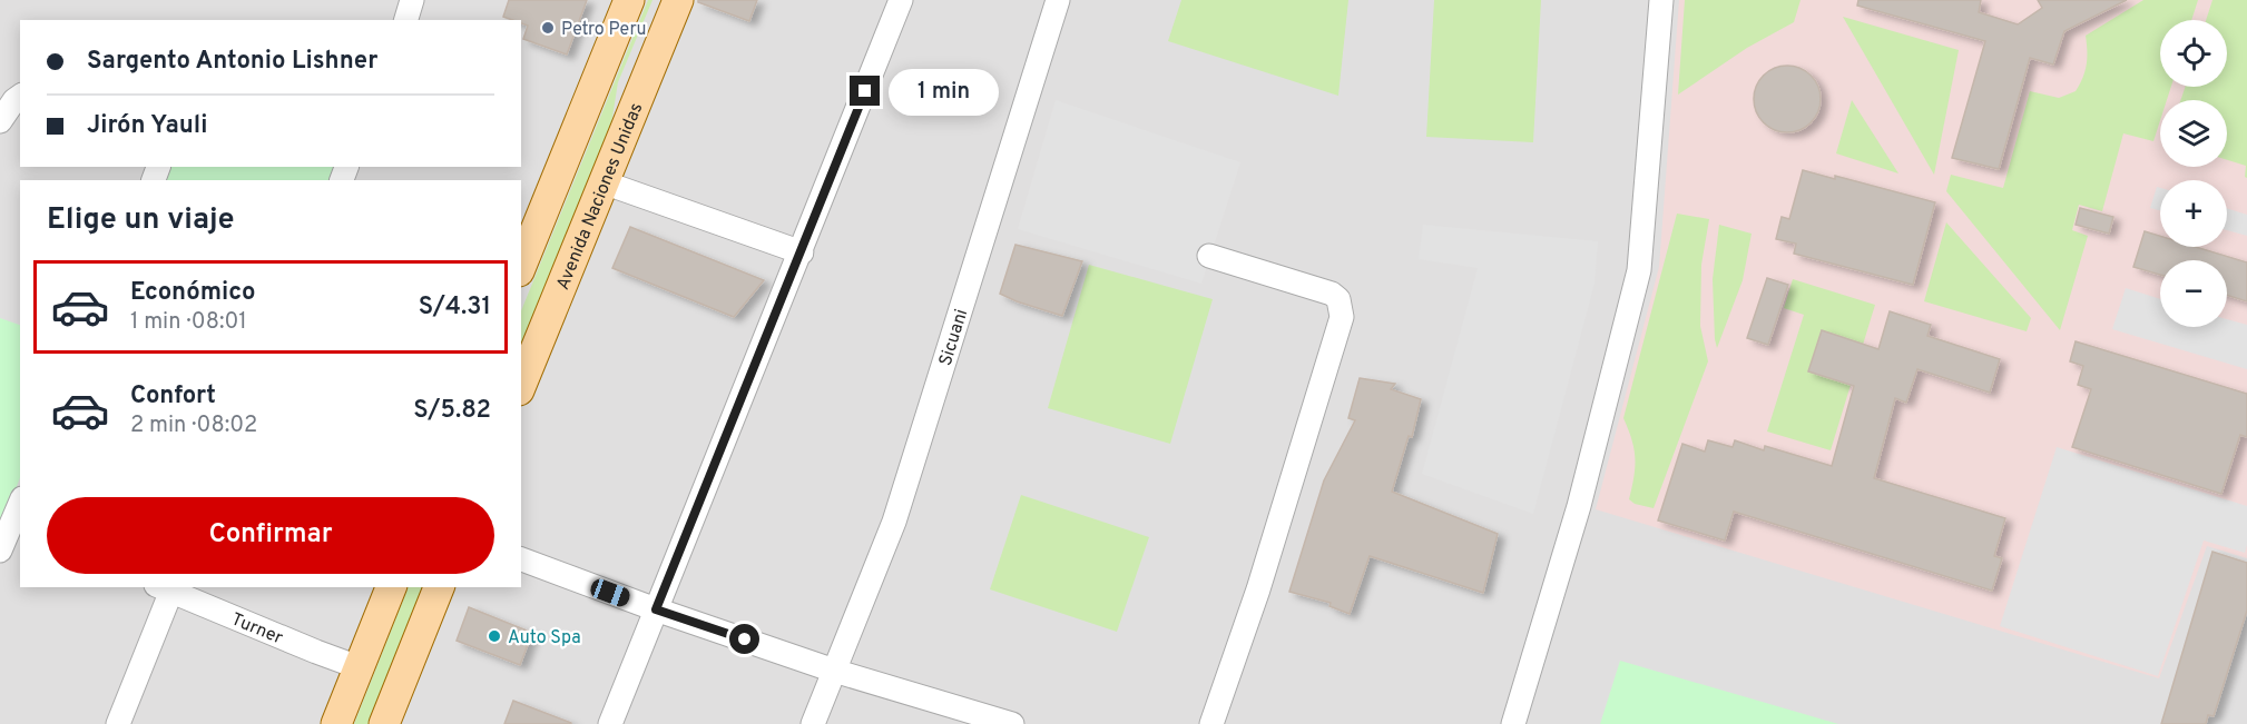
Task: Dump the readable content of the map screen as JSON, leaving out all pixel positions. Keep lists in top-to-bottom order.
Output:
{
  "streets": {
    "main road": ["Avenida Naciones Unidas"],
    "street": ["Sicuani", "Turner"]
  },
  "places": ["Petro Peru", "Auto Spa"],
  "page": {
    "map_buttons": ["+", "−"],
    "banner": ["Sargento Antonio Lishner", "Jirón Yauli"],
    "bubble": "1 min",
    "heading": "Elige un viaje",
    "list": [
      {
        "name": "Económico",
        "note": "1 min · 08:01",
        "value": "S/4.31"
      },
      {
        "name": "Confort",
        "note": "2 min · 08:02",
        "value": "S/5.82"
      }
    ],
    "buttons": "Confirmar"
  }
}
